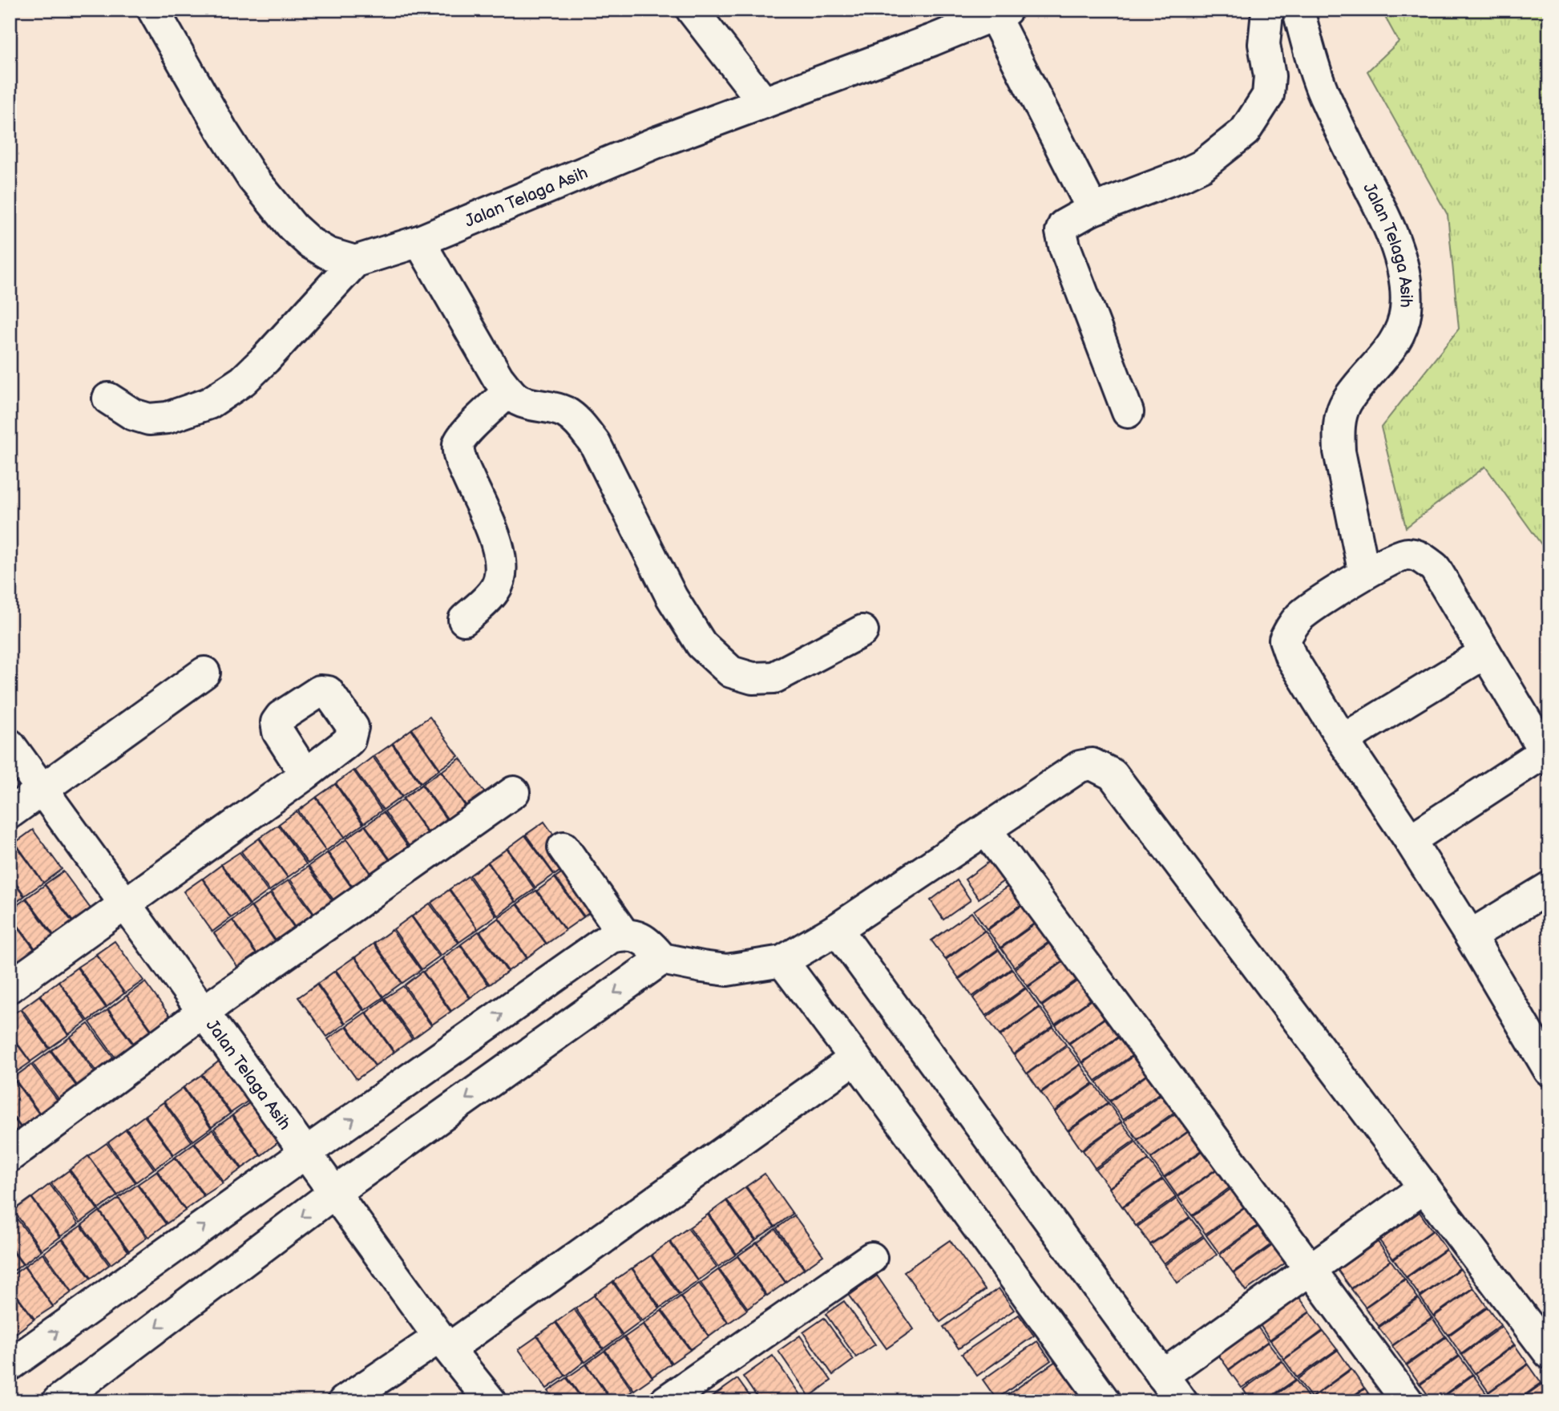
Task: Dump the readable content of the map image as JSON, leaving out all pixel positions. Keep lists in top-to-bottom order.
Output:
{
  "streets": {
    "street": ["Jalan Telaga Asih"]
  }
}
